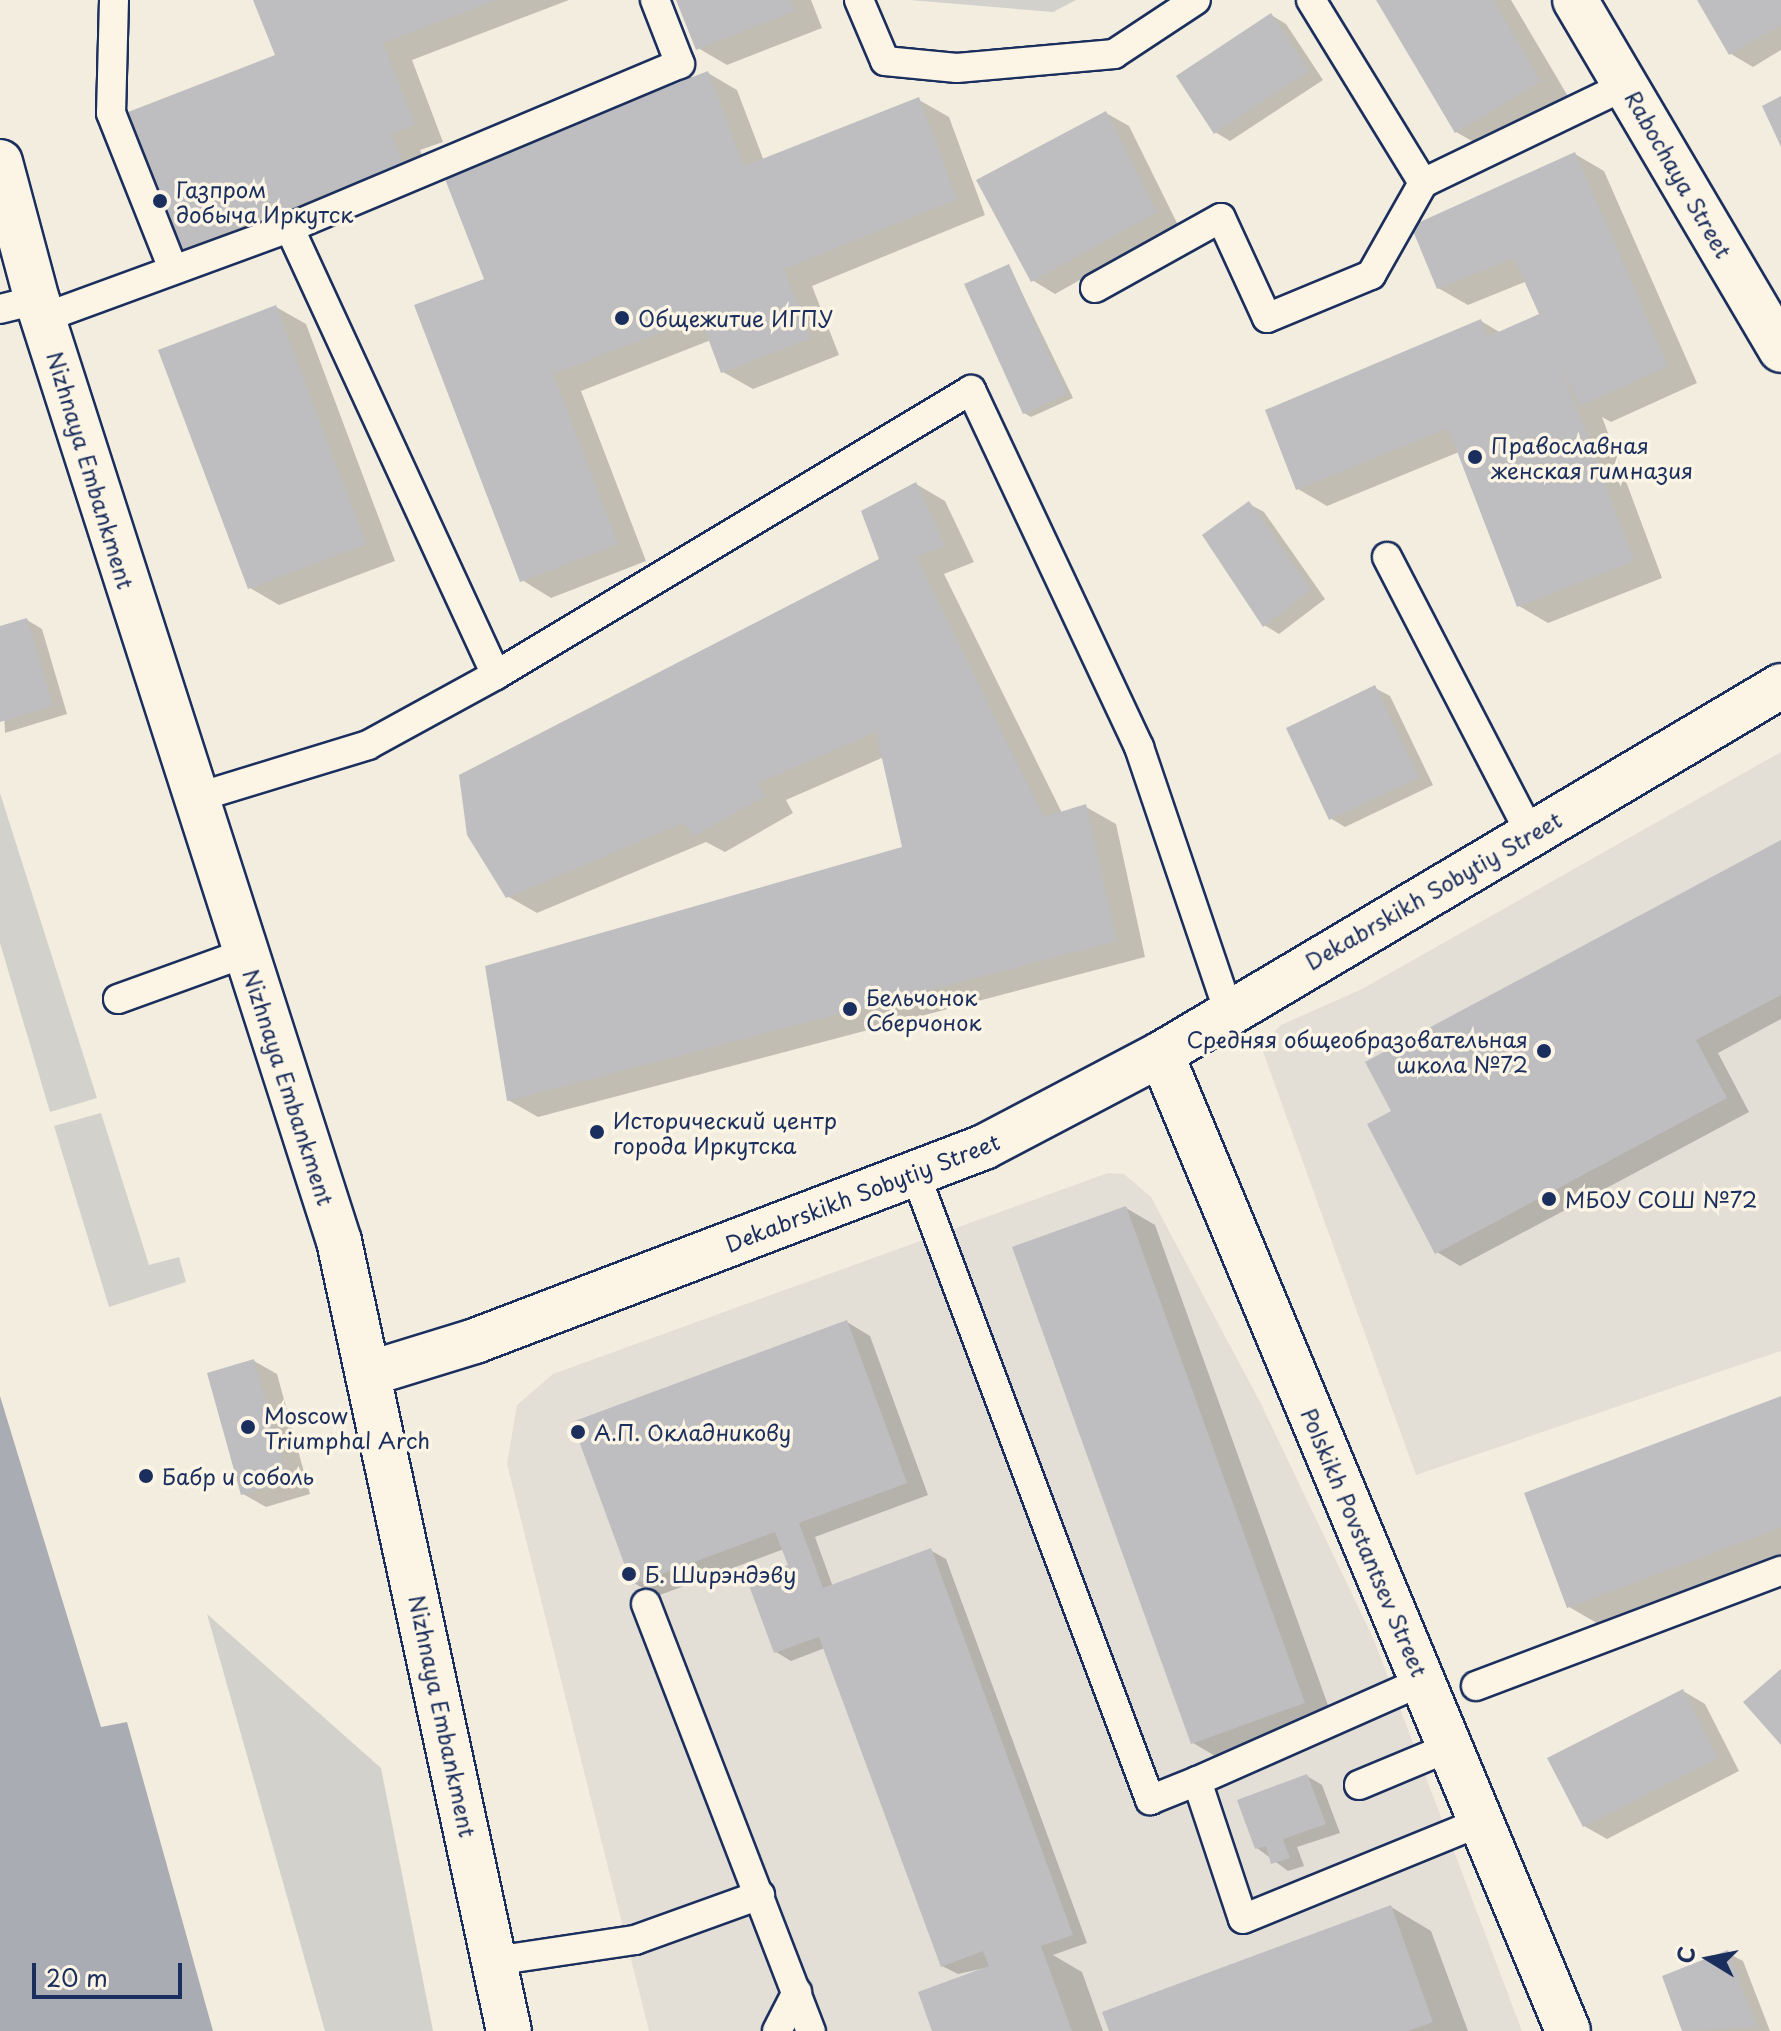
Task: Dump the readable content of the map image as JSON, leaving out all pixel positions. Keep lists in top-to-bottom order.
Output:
{
  "streets": {
    "street": [
      "Rabochaya Street",
      "Nizhnaya Embankment",
      "Dekabrskikh Sobytiy Street",
      "Polskikh Povstantsev Street"
    ]
  },
  "crossings": [
    ["Nizhnaya Embankment", "Dekabrskikh Sobytiy Street"],
    ["Dekabrskikh Sobytiy Street", "Polskikh Povstantsev Street"]
  ],
  "places": [
    "Газпром добыча Иркутск",
    "Общежитие ИГПУ",
    "Православная женская гимназия",
    "Бельчонок Сберчонок",
    "Средняя общеобразовательная школа №72",
    "Исторический центр города Иркутска",
    "МБОУ СОШ №72",
    "Moscow Triumphal Arch",
    "А.П. Окладникову",
    "Бабр и соболь",
    "Б. Ширэндэву"
  ],
  "scale_bar": "20 m",
  "north": "left"
}
